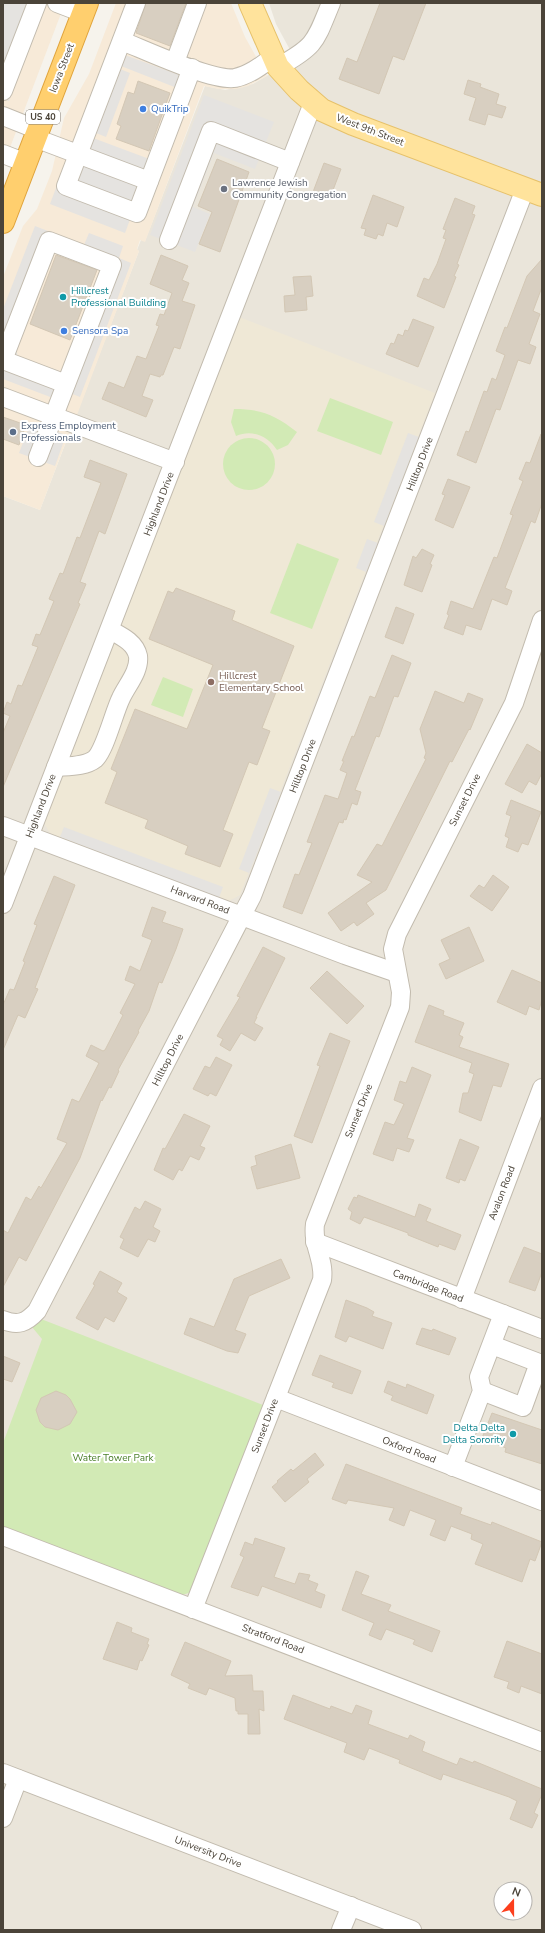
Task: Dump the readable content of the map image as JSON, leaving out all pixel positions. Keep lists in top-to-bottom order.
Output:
{
  "streets": {
    "highway": ["Iowa Street", "US 40"],
    "main road": ["West 9th Street"],
    "street": [
      "Hilltop Drive",
      "Highland Drive",
      "Sunset Drive",
      "Harvard Road",
      "Avalon Road",
      "Cambridge Road",
      "Oxford Road",
      "Stratford Road",
      "University Drive"
    ]
  },
  "crossings": [
    ["West 9th Street", "Hilltop Drive"],
    ["West 9th Street", "Highland Drive"],
    ["Hilltop Drive", "Harvard Road"],
    ["Highland Drive", "Harvard Road"],
    ["Sunset Drive", "Harvard Road"],
    ["Sunset Drive", "Cambridge Road"],
    ["Sunset Drive", "Oxford Road"],
    ["Sunset Drive", "Stratford Road"],
    ["Avalon Road", "Cambridge Road"]
  ],
  "parks": ["Water Tower Park"],
  "places": [
    "QuikTrip",
    "Lawrence Jewish Community Congregation",
    "Hillcrest Professional Building",
    "Sensora Spa",
    "Express Employment Professionals",
    "Hillcrest Elementary School",
    "Delta Delta Delta Sorority"
  ],
  "north": "top"
}
